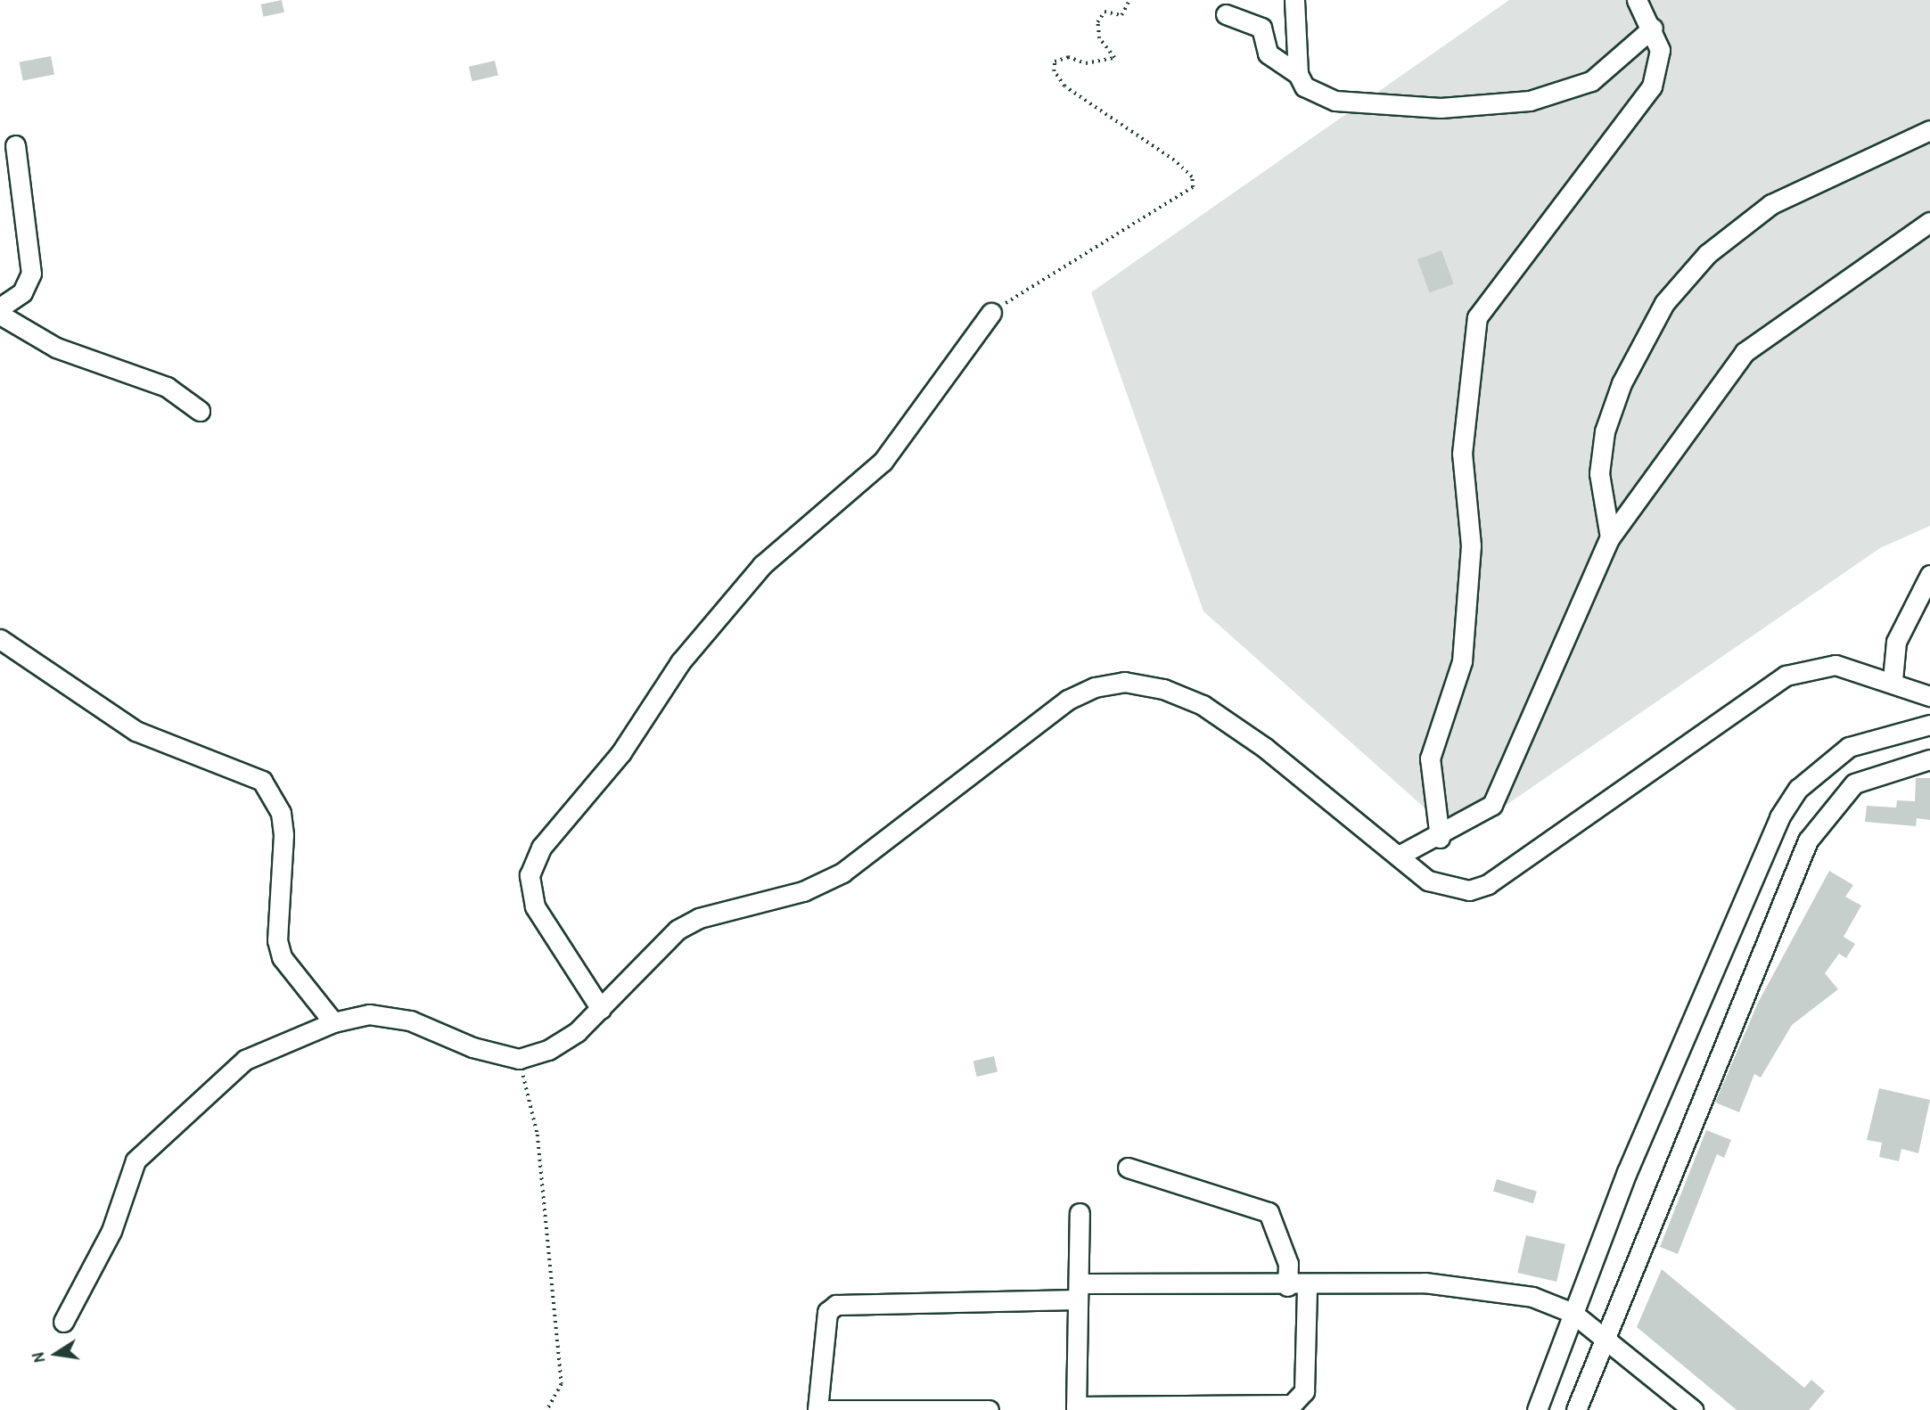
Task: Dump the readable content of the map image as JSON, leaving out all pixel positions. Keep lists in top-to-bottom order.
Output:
{
  "north": "left"
}
